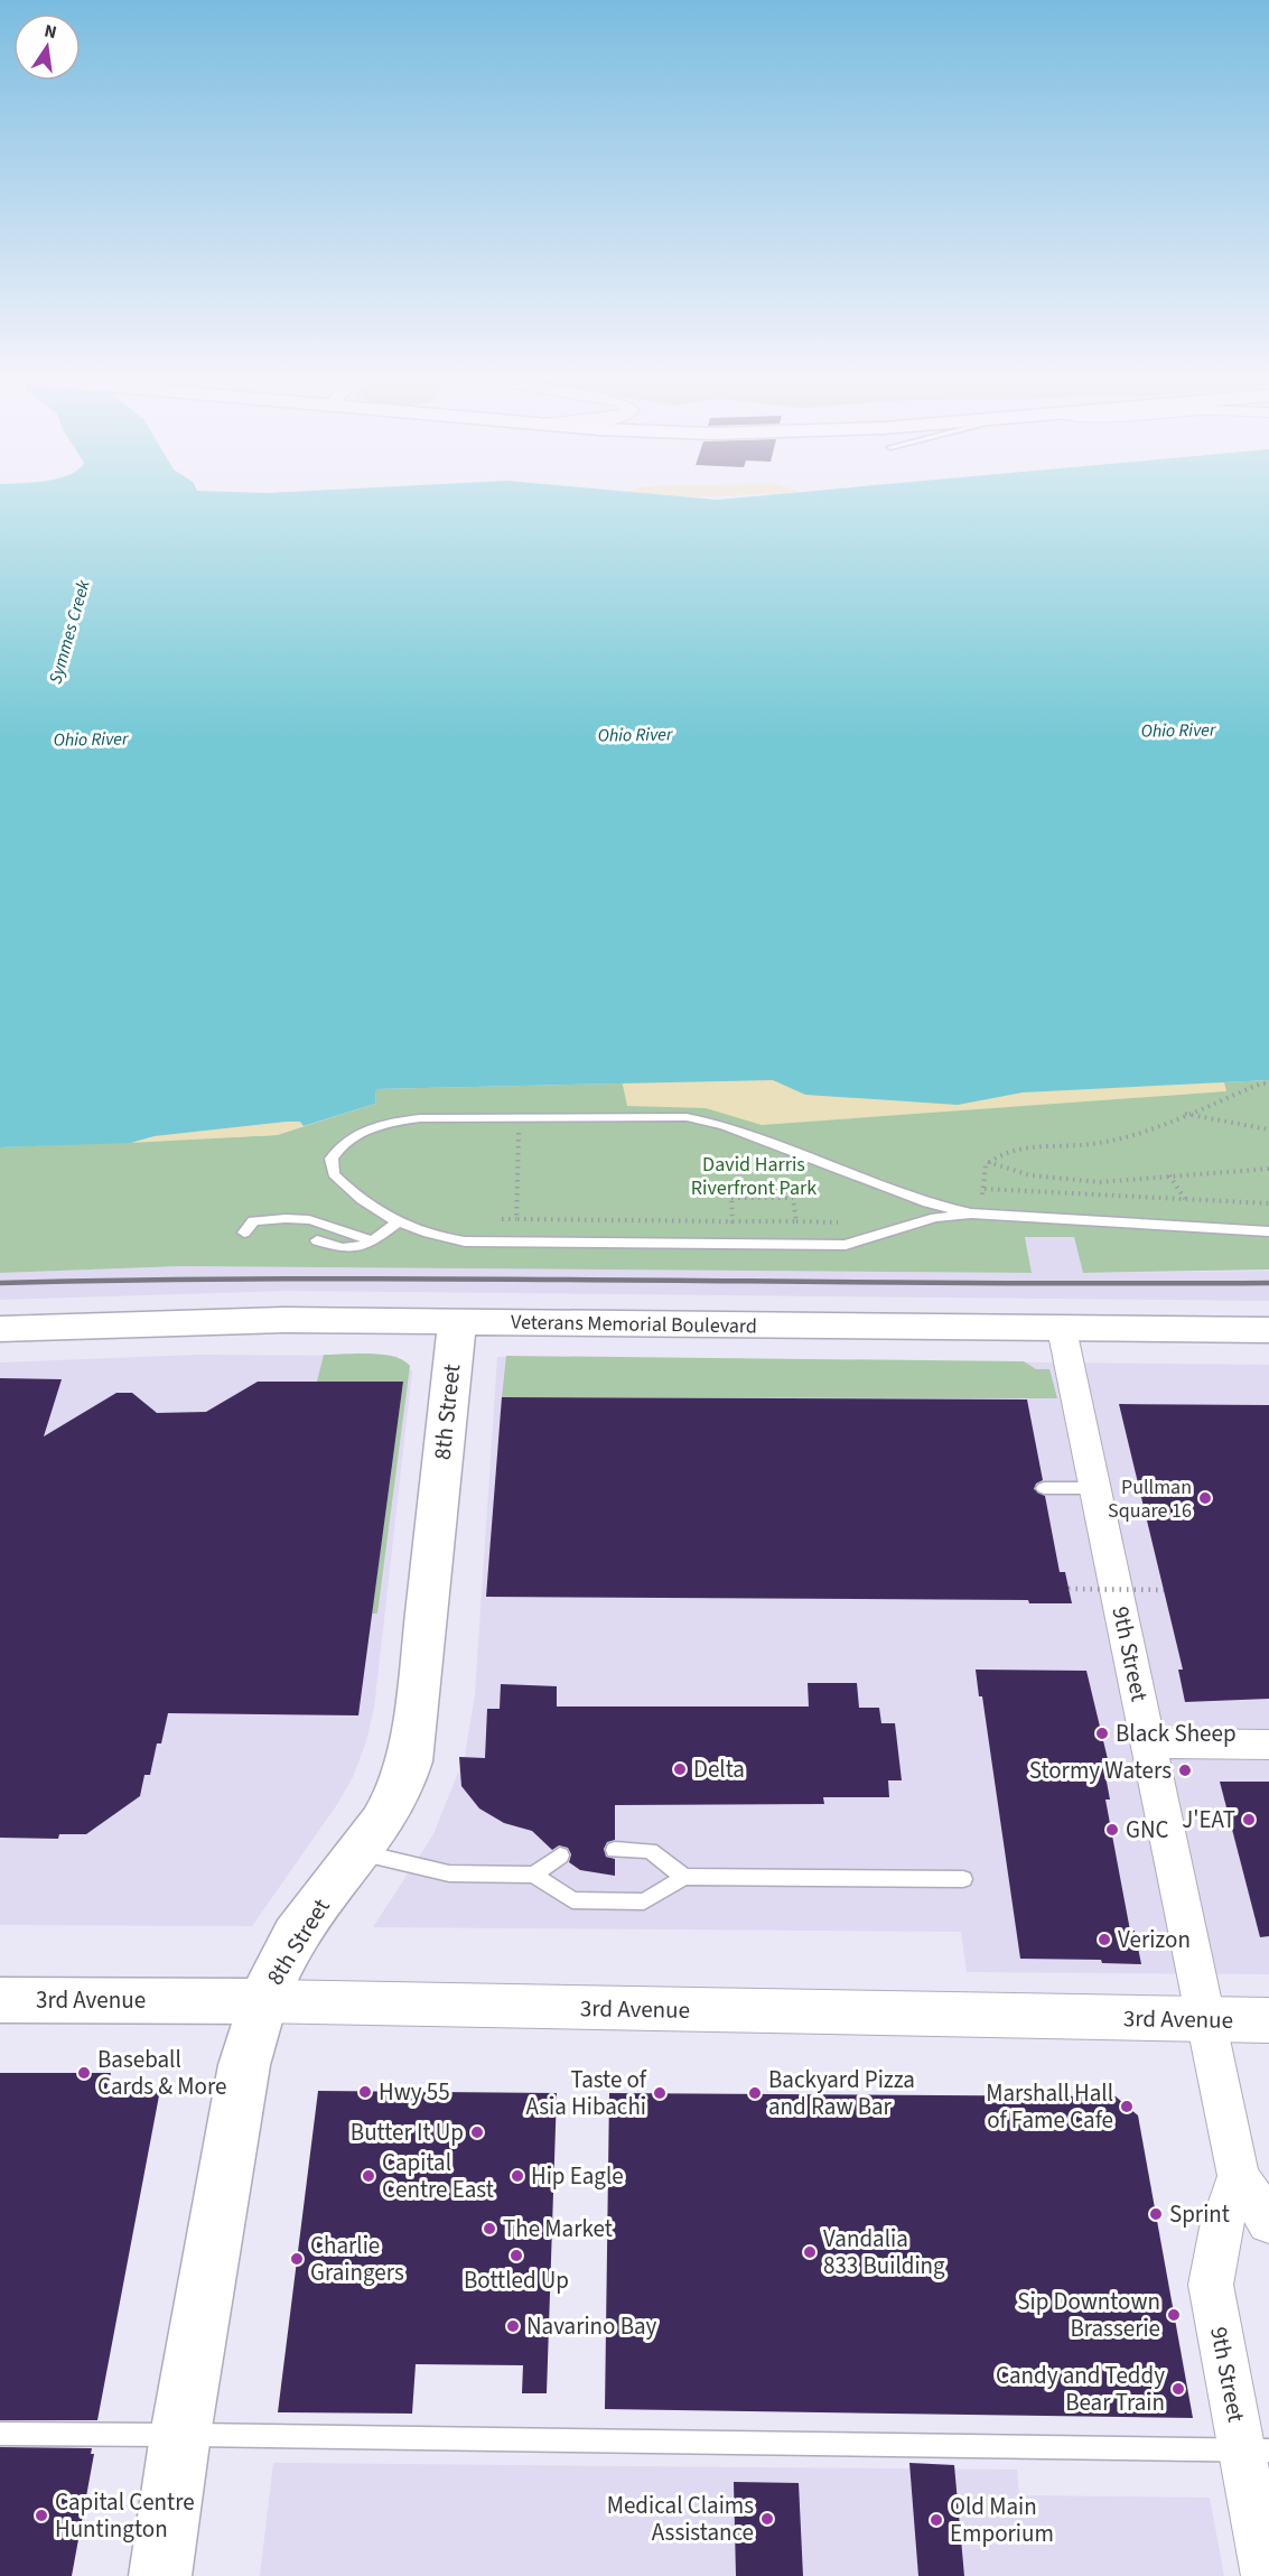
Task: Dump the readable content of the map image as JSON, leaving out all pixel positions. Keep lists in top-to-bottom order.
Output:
{
  "streets": {
    "main road": ["Veterans Memorial Boulevard", "8th Street", "3rd Avenue"],
    "street": ["9th Street"]
  },
  "crossings": [
    ["Veterans Memorial Boulevard", "8th Street"],
    ["Veterans Memorial Boulevard", "9th Street"],
    ["8th Street", "3rd Avenue"],
    ["9th Street", "3rd Avenue"]
  ],
  "water": ["Symmes Creek", "Ohio River"],
  "parks": ["David Harris Riverfront Park"],
  "places": [
    "Pullman Square 16",
    "Black Sheep",
    "Delta",
    "Stormy Waters",
    "J'EAT",
    "GNC",
    "Verizon",
    "Baseball Cards & More",
    "Hwy 55",
    "Taste of Asia Hibachi",
    "Backyard Pizza and Raw Bar",
    "Marshall Hall of Fame Cafe",
    "Butter It Up",
    "Capital Centre East",
    "Hip Eagle",
    "Sprint",
    "The Market",
    "Vandalia 833 Building",
    "Bottled Up",
    "Charlie Graingers",
    "Sip Downtown Brasserie",
    "Navarino Bay",
    "Candy and Teddy Bear Train",
    "Capital Centre Huntington",
    "Medical Claims Assistance",
    "Old Main Emporium"
  ],
  "north": "top"
}
